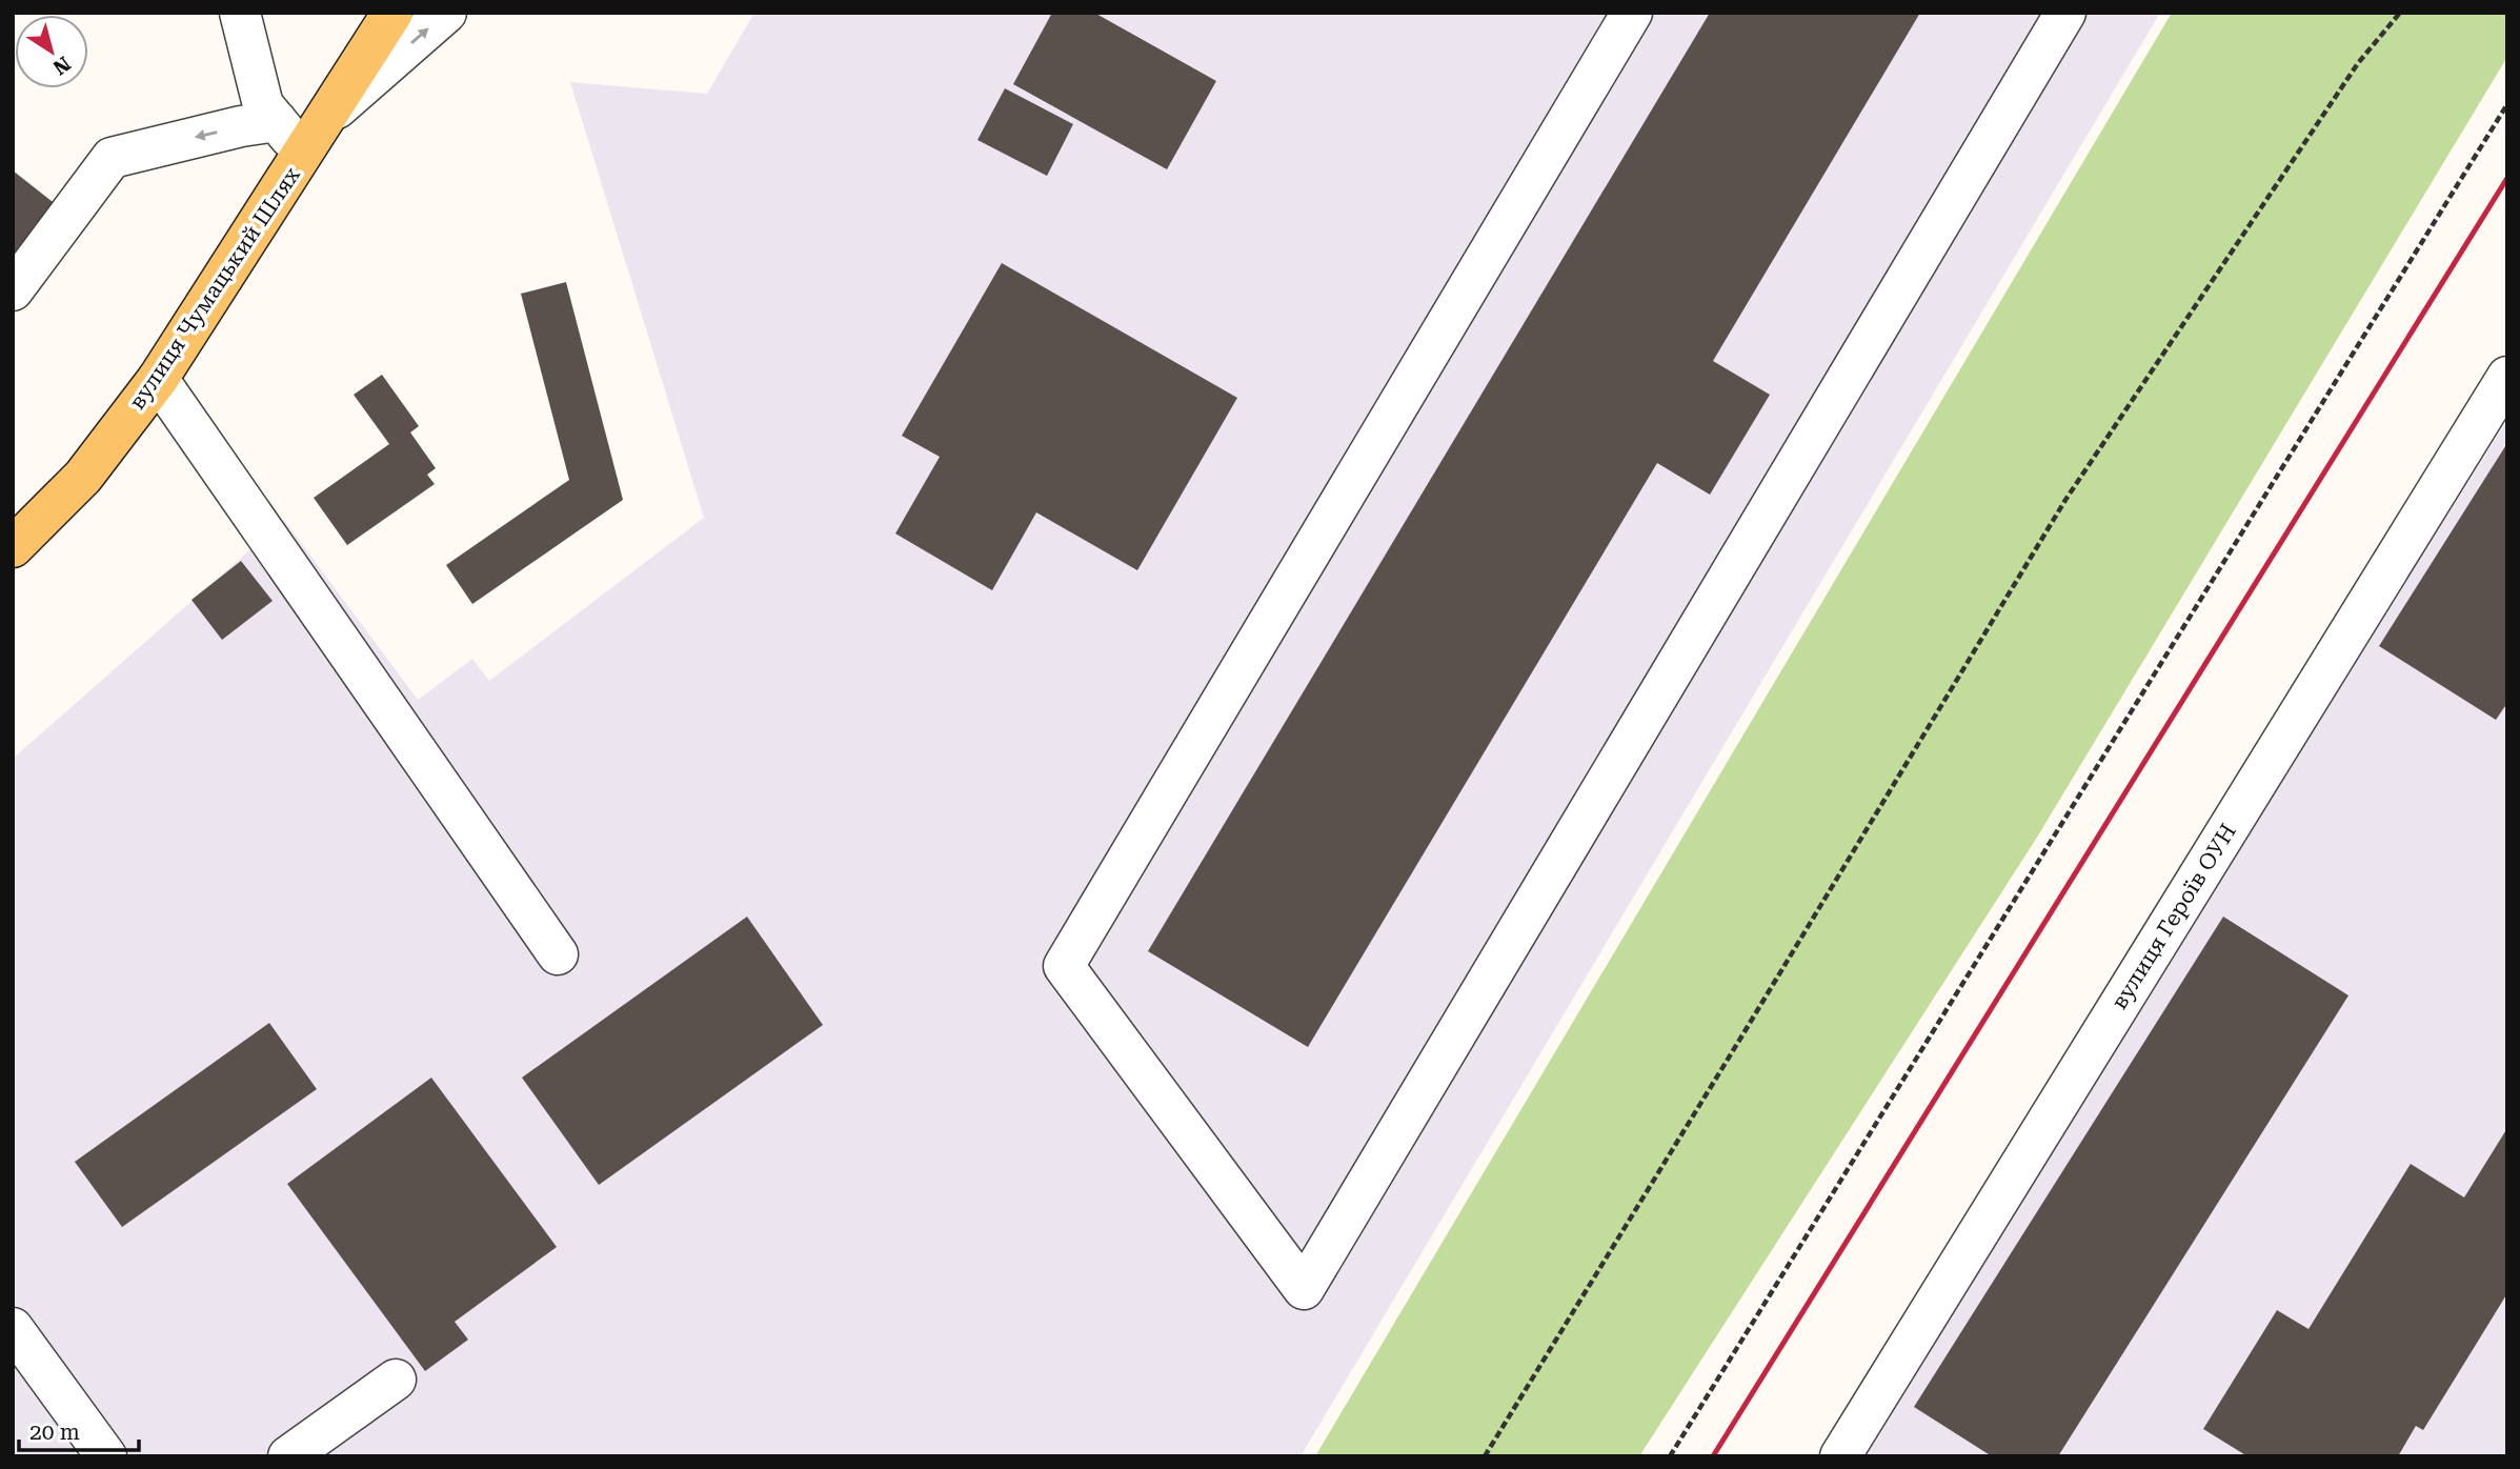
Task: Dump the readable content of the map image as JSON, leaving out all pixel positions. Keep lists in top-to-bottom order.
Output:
{
  "streets": {
    "main road": ["вулиця Чумацький Шлях"],
    "street": ["вулиця Героїв ОУН"]
  },
  "scale_bar": "20 m",
  "north": "bottom right"
}
